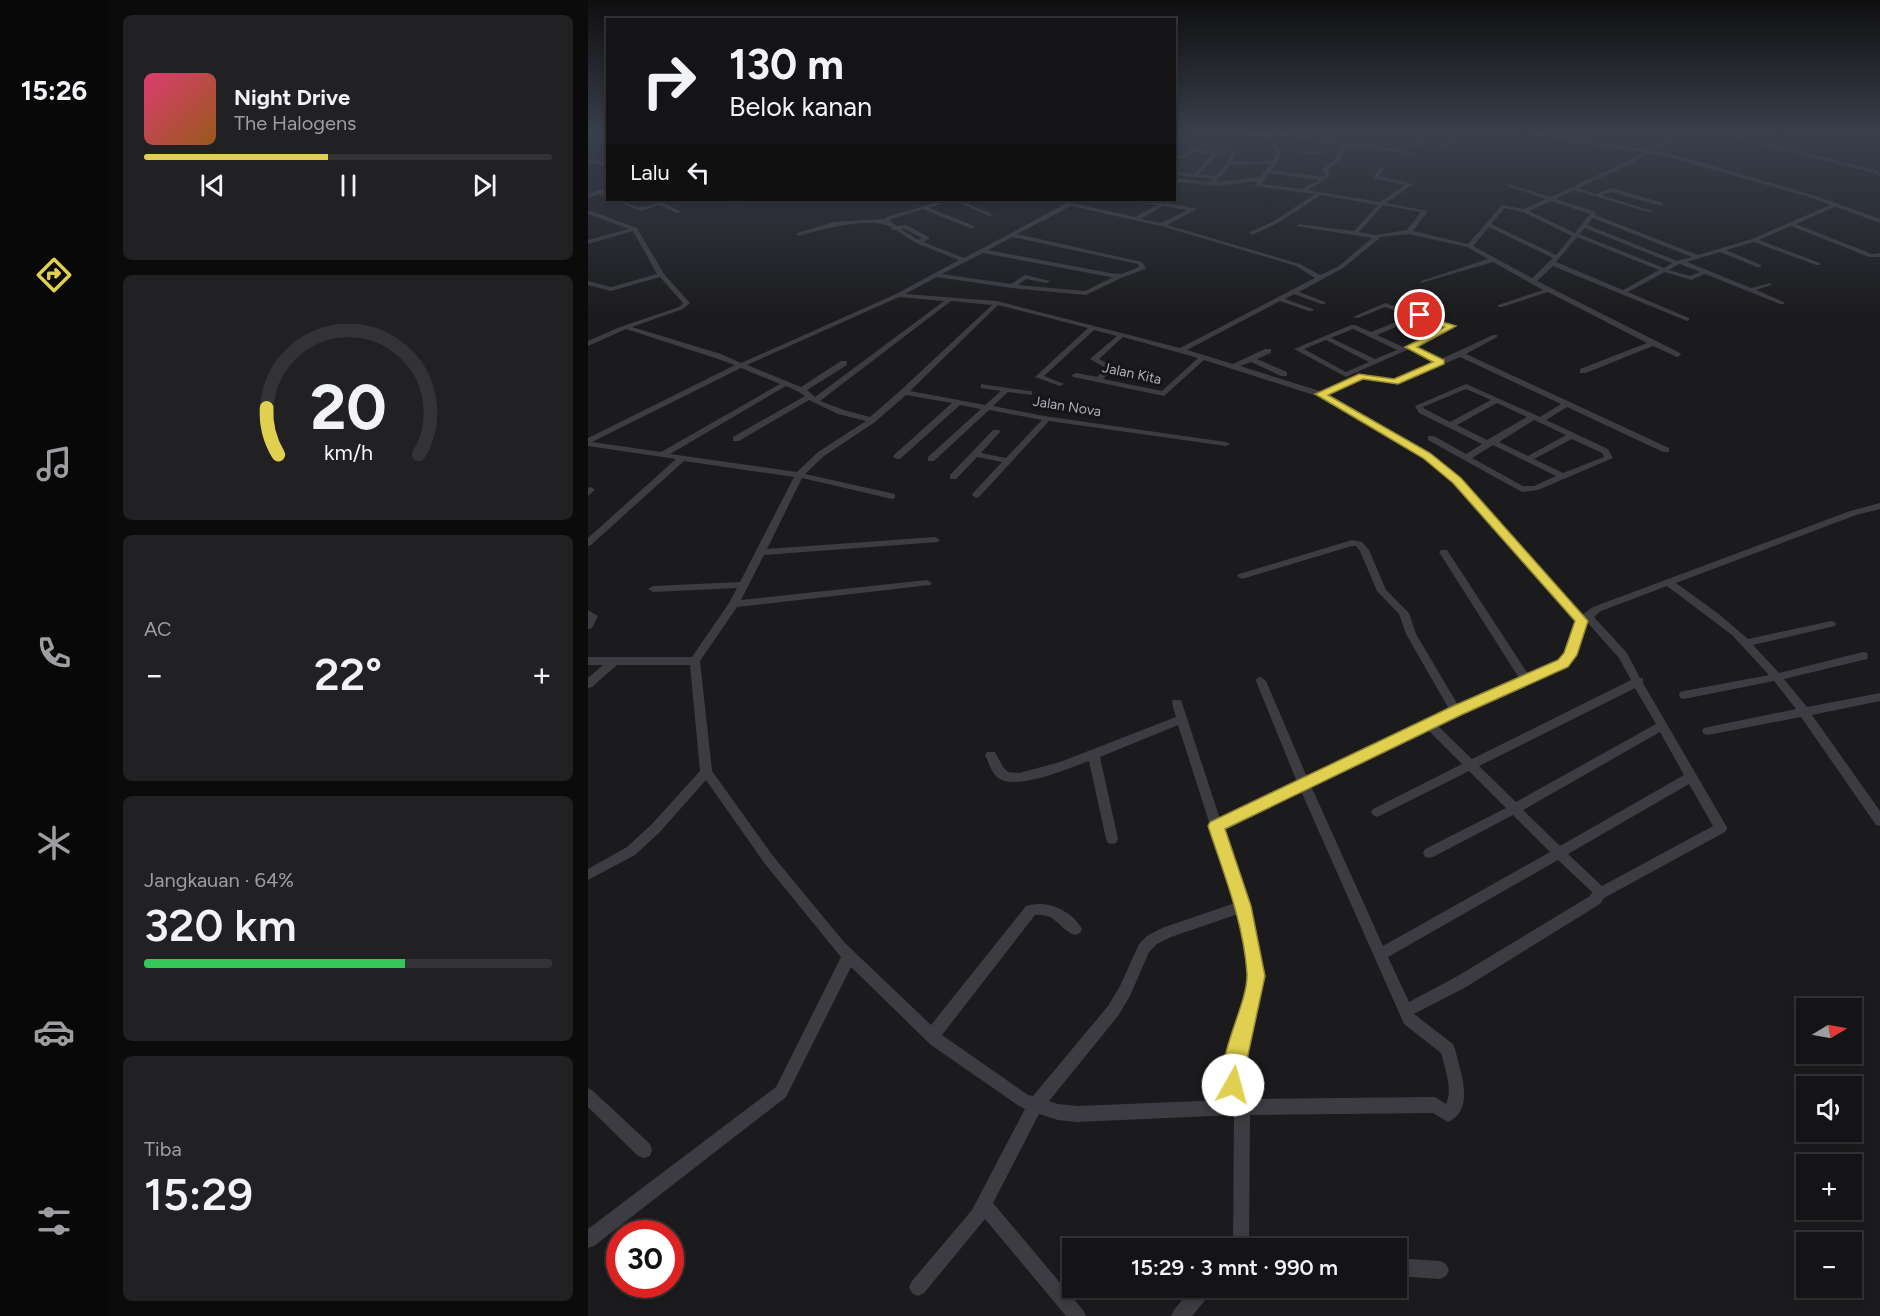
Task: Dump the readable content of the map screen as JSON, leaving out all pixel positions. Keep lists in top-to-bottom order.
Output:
{
  "streets": {
    "street": ["Jalan Kita", "Jalan Nova"]
  },
  "north": "right",
  "page": {
    "tabs": "15:26",
    "turn": ["130 m", "Belok kanan"],
    "song": ["Night Drive", "The Halogens"],
    "then": "Lalu",
    "tile": [
      "AC",
      ["Jangkauan · 64%", "320 km"],
      ["Tiba", "15:29"]
    ],
    "heat": ["−", "22°", "+"],
    "map_buttons": ["+", "−"],
    "limit": "30",
    "trip": "15:29 · 3 mnt · 990 m",
    "gauge": ["20", "km/h"]
  }
}
